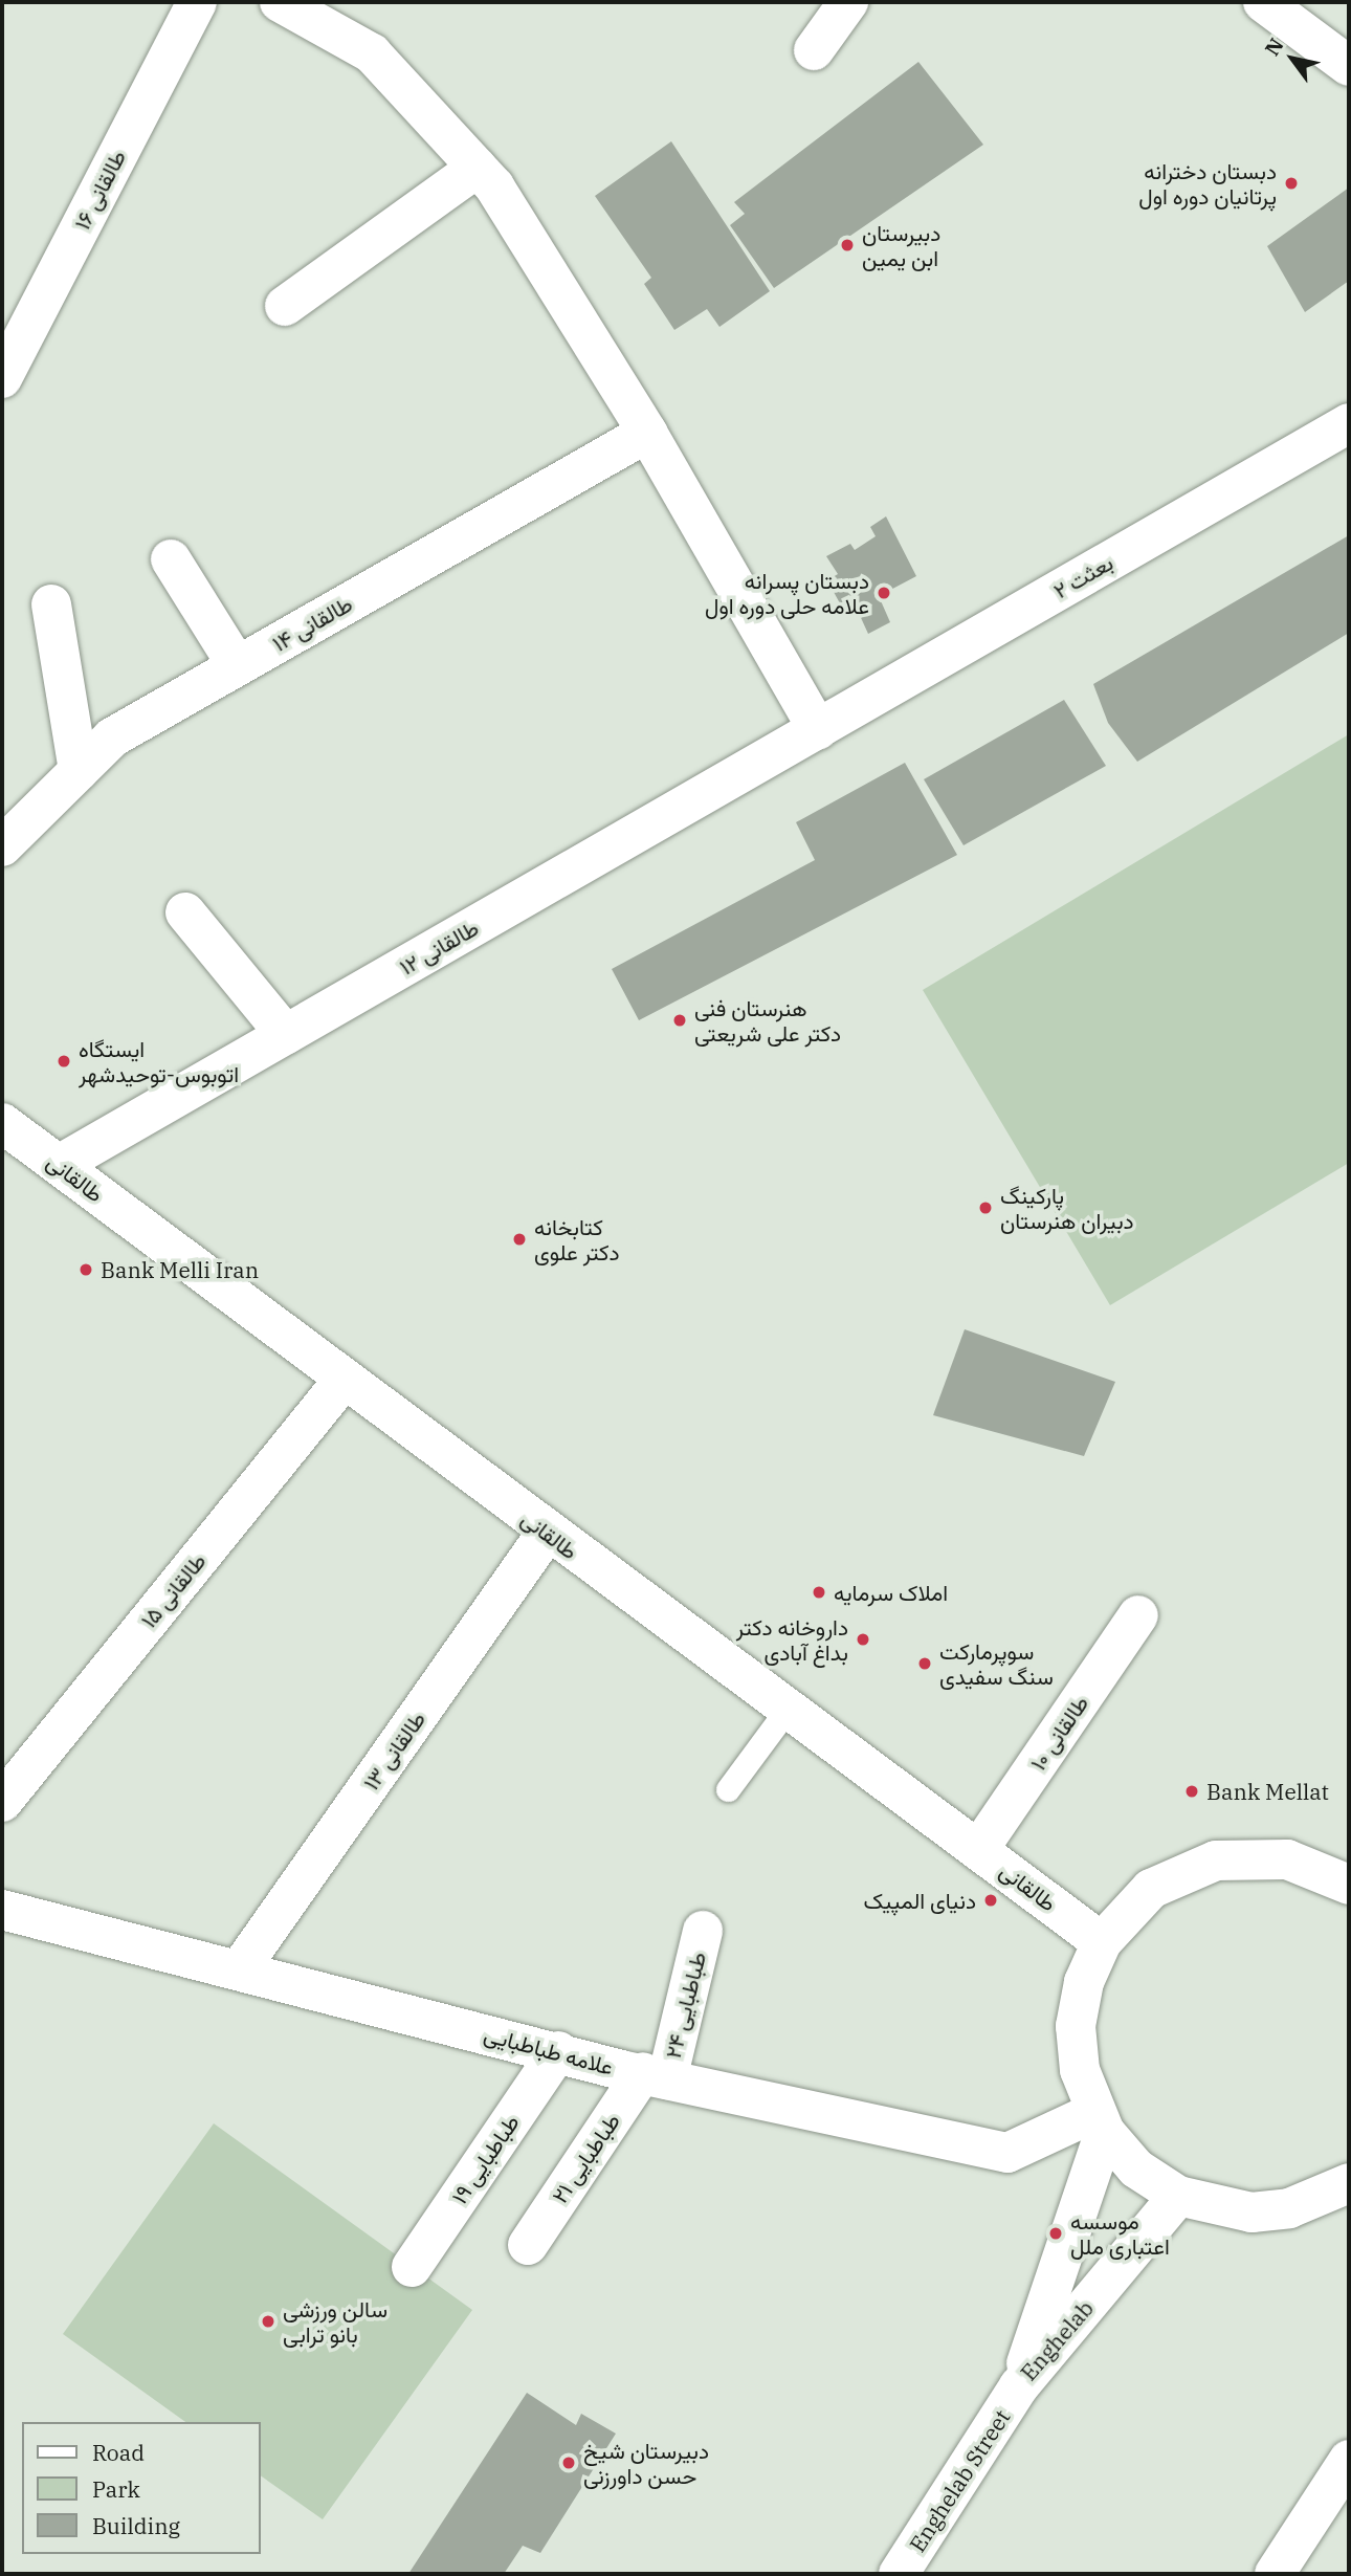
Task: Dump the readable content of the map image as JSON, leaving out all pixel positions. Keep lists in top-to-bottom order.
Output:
{
  "streets": {
    "street": [
      "طالقانی ۱۶",
      "بعثت ۲",
      "طالقانی ۱۴",
      "طالقانی ۱۲",
      "طالقانی",
      "طالقانی ۱۵",
      "طالقانی ۱۰",
      "طالقانی ۱۳",
      "طباطبایی ۲۴",
      "علامه طباطبایی",
      "طباطبایی ۲۱",
      "طباطبایی ۱۹",
      "Enghelab",
      "Enghelab Street"
    ]
  },
  "crossings": [
    ["بعثت ۲", "طالقانی ۱۲"],
    ["طالقانی ۱۲", "طالقانی"],
    ["طالقانی", "طالقانی ۱۵"],
    ["طالقانی", "طالقانی ۱۰"],
    ["طالقانی", "طالقانی ۱۳"],
    ["طالقانی ۱۳", "علامه طباطبایی"],
    ["طباطبایی ۲۴", "علامه طباطبایی"],
    ["طباطبایی ۲۴", "طباطبایی ۲۱"],
    ["علامه طباطبایی", "طباطبایی ۲۱"],
    ["علامه طباطبایی", "طباطبایی ۱۹"],
    ["علامه طباطبایی", "Enghelab"],
    ["Enghelab", "Enghelab Street"]
  ],
  "places": [
    "دبستان دخترانه پرتانیان دوره اول",
    "دبیرستان ابن یمین",
    "دبستان پسرانه علامه حلی دوره اول",
    "هنرستان فنی دکتر علی شریعتی",
    "ایستگاه اتوبوس-توحیدشهر",
    "پارکینگ دبیران هنرستان",
    "کتابخانه دکتر علوی",
    "Bank Melli Iran",
    "املاک سرمایه",
    "داروخانه دکتر بداغ آبادی",
    "سوپرمارکت سنگ سفیدی",
    "Bank Mellat",
    "دنیای المپیک",
    "موسسه اعتباری ملل",
    "سالن ورزشی بانو ترابی",
    "دبیرستان شیخ حسن داورزنی"
  ],
  "legend": ["Road", "Park", "Building"],
  "north": "top left"
}
